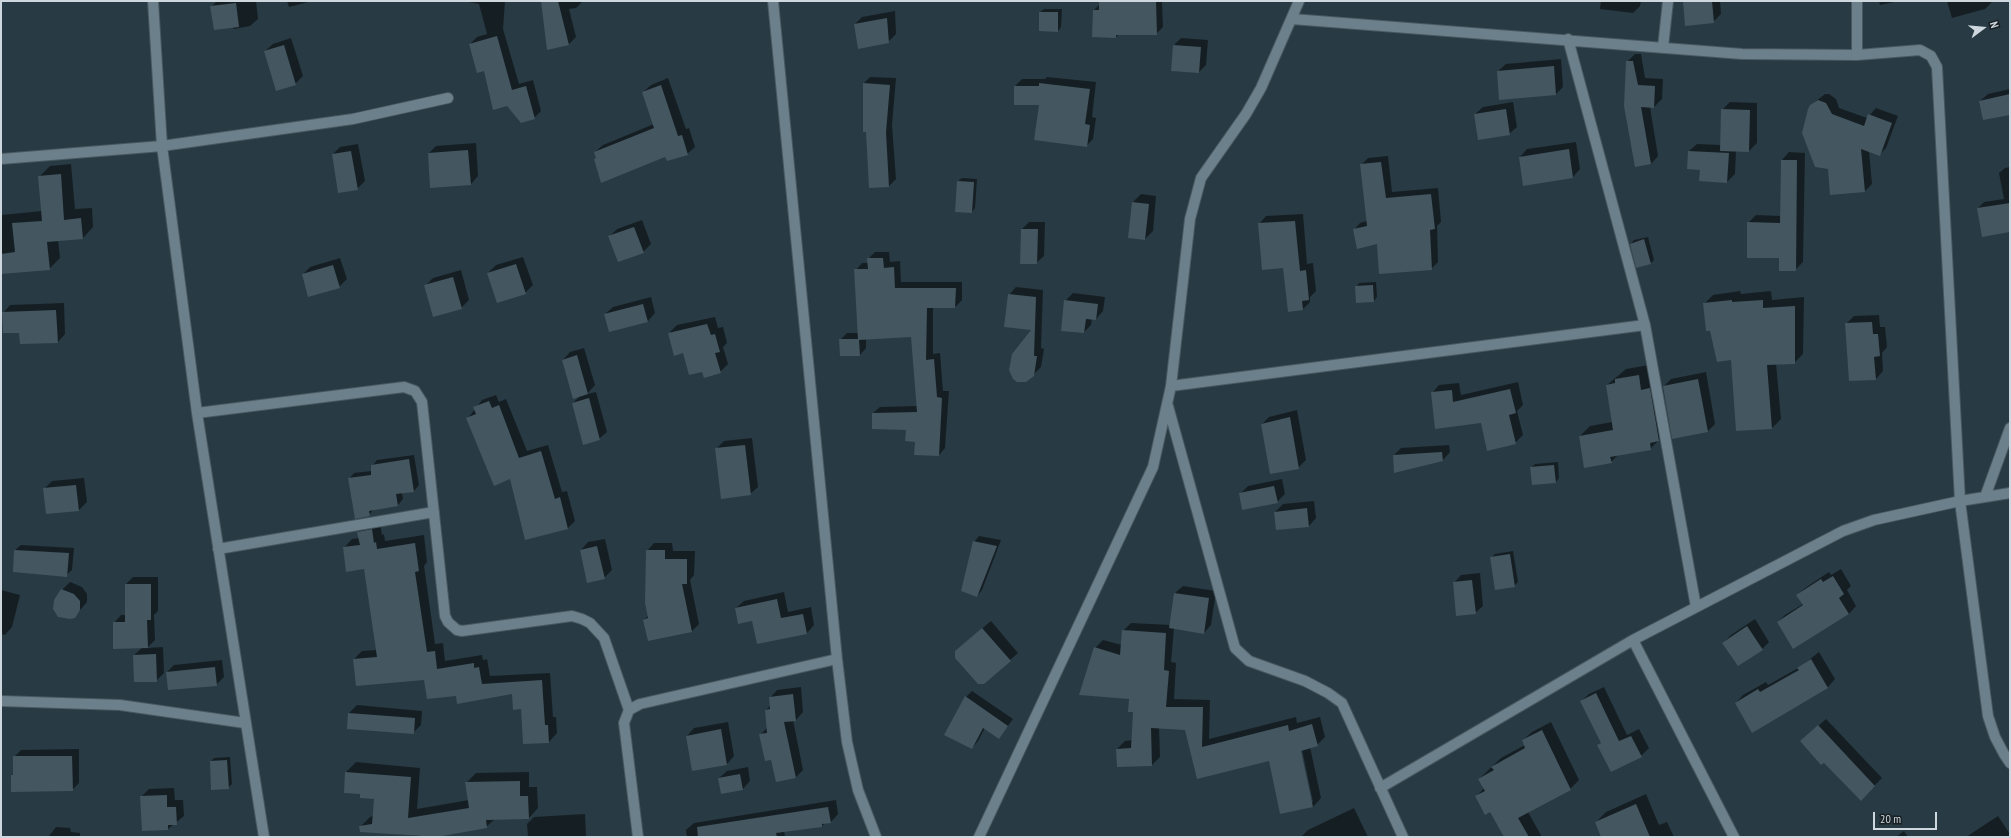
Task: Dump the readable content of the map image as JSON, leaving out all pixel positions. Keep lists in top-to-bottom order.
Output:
{
  "scale_bar": "20 m",
  "north": "right"
}
